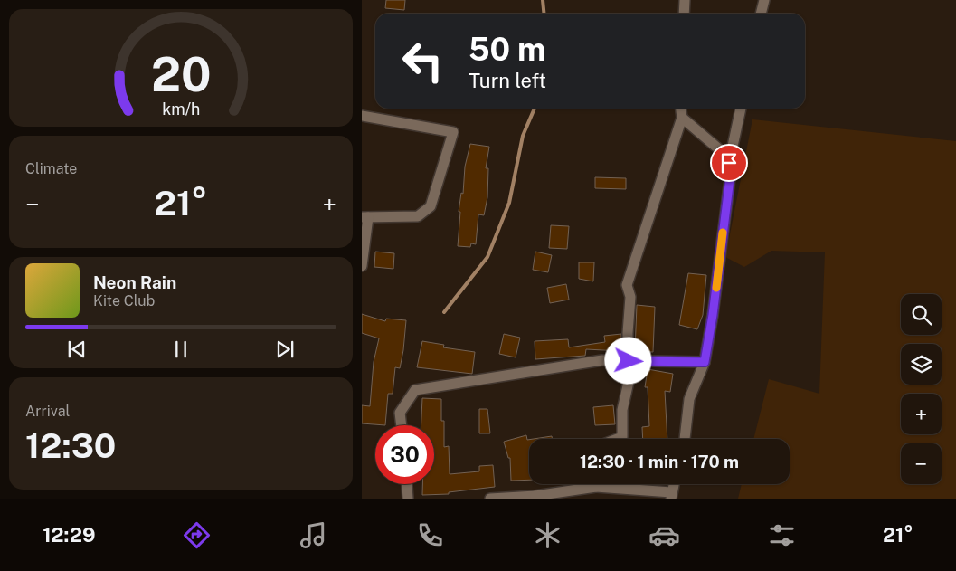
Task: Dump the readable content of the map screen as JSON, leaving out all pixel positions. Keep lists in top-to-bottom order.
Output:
{
  "page": {
    "turn": ["50 m", "Turn left"],
    "tile": [
      "Climate",
      ["Arrival", "12:30"]
    ],
    "heat": ["−", "21°", "+"],
    "song": ["Neon Rain", "Kite Club"],
    "map_buttons": ["+", "−"],
    "limit": "30",
    "trip": "12:30 · 1 min · 170 m",
    "tabs": ["12:29", "21°"],
    "gauge": ["20", "km/h"]
  }
}
